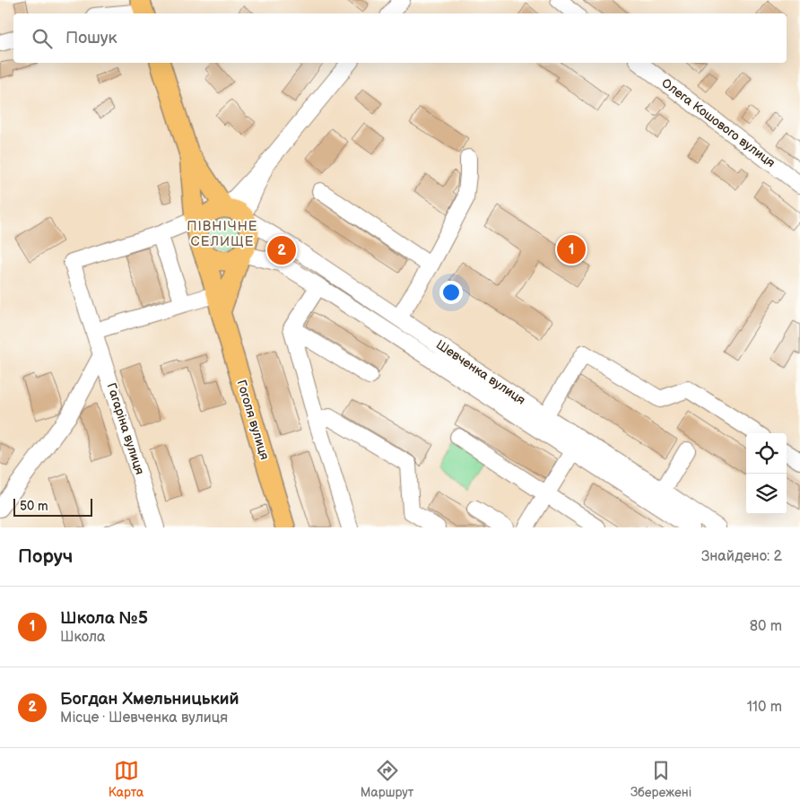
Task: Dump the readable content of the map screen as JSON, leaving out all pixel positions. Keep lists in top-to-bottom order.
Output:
{
  "streets": {
    "main road": ["Гоголя вулиця"],
    "street": ["Олега Кошового вулиця", "Шевченка вулиця", "Гагаріна вулиця"]
  },
  "crossings": [
    ["Шевченка вулиця", "Гоголя вулиця"]
  ],
  "districts": ["ПІВНІЧНЕ СЕЛИЩЕ"],
  "scale_bar": "50 m",
  "page": {
    "search": "Пошук",
    "pins": ["1", "2"],
    "scale": "50 m",
    "heading": ["Поруч", "Знайдено: 2"],
    "list": [
      {
        "mark": "1",
        "name": "Школа №5",
        "note": "Школа",
        "value": "80 m"
      },
      {
        "mark": "2",
        "name": "Богдан Хмельницький",
        "note": "Місце · Шевченка вулиця",
        "value": "110 m"
      }
    ],
    "nav": ["Карта", "Маршрут", "Збережені"]
  }
}
